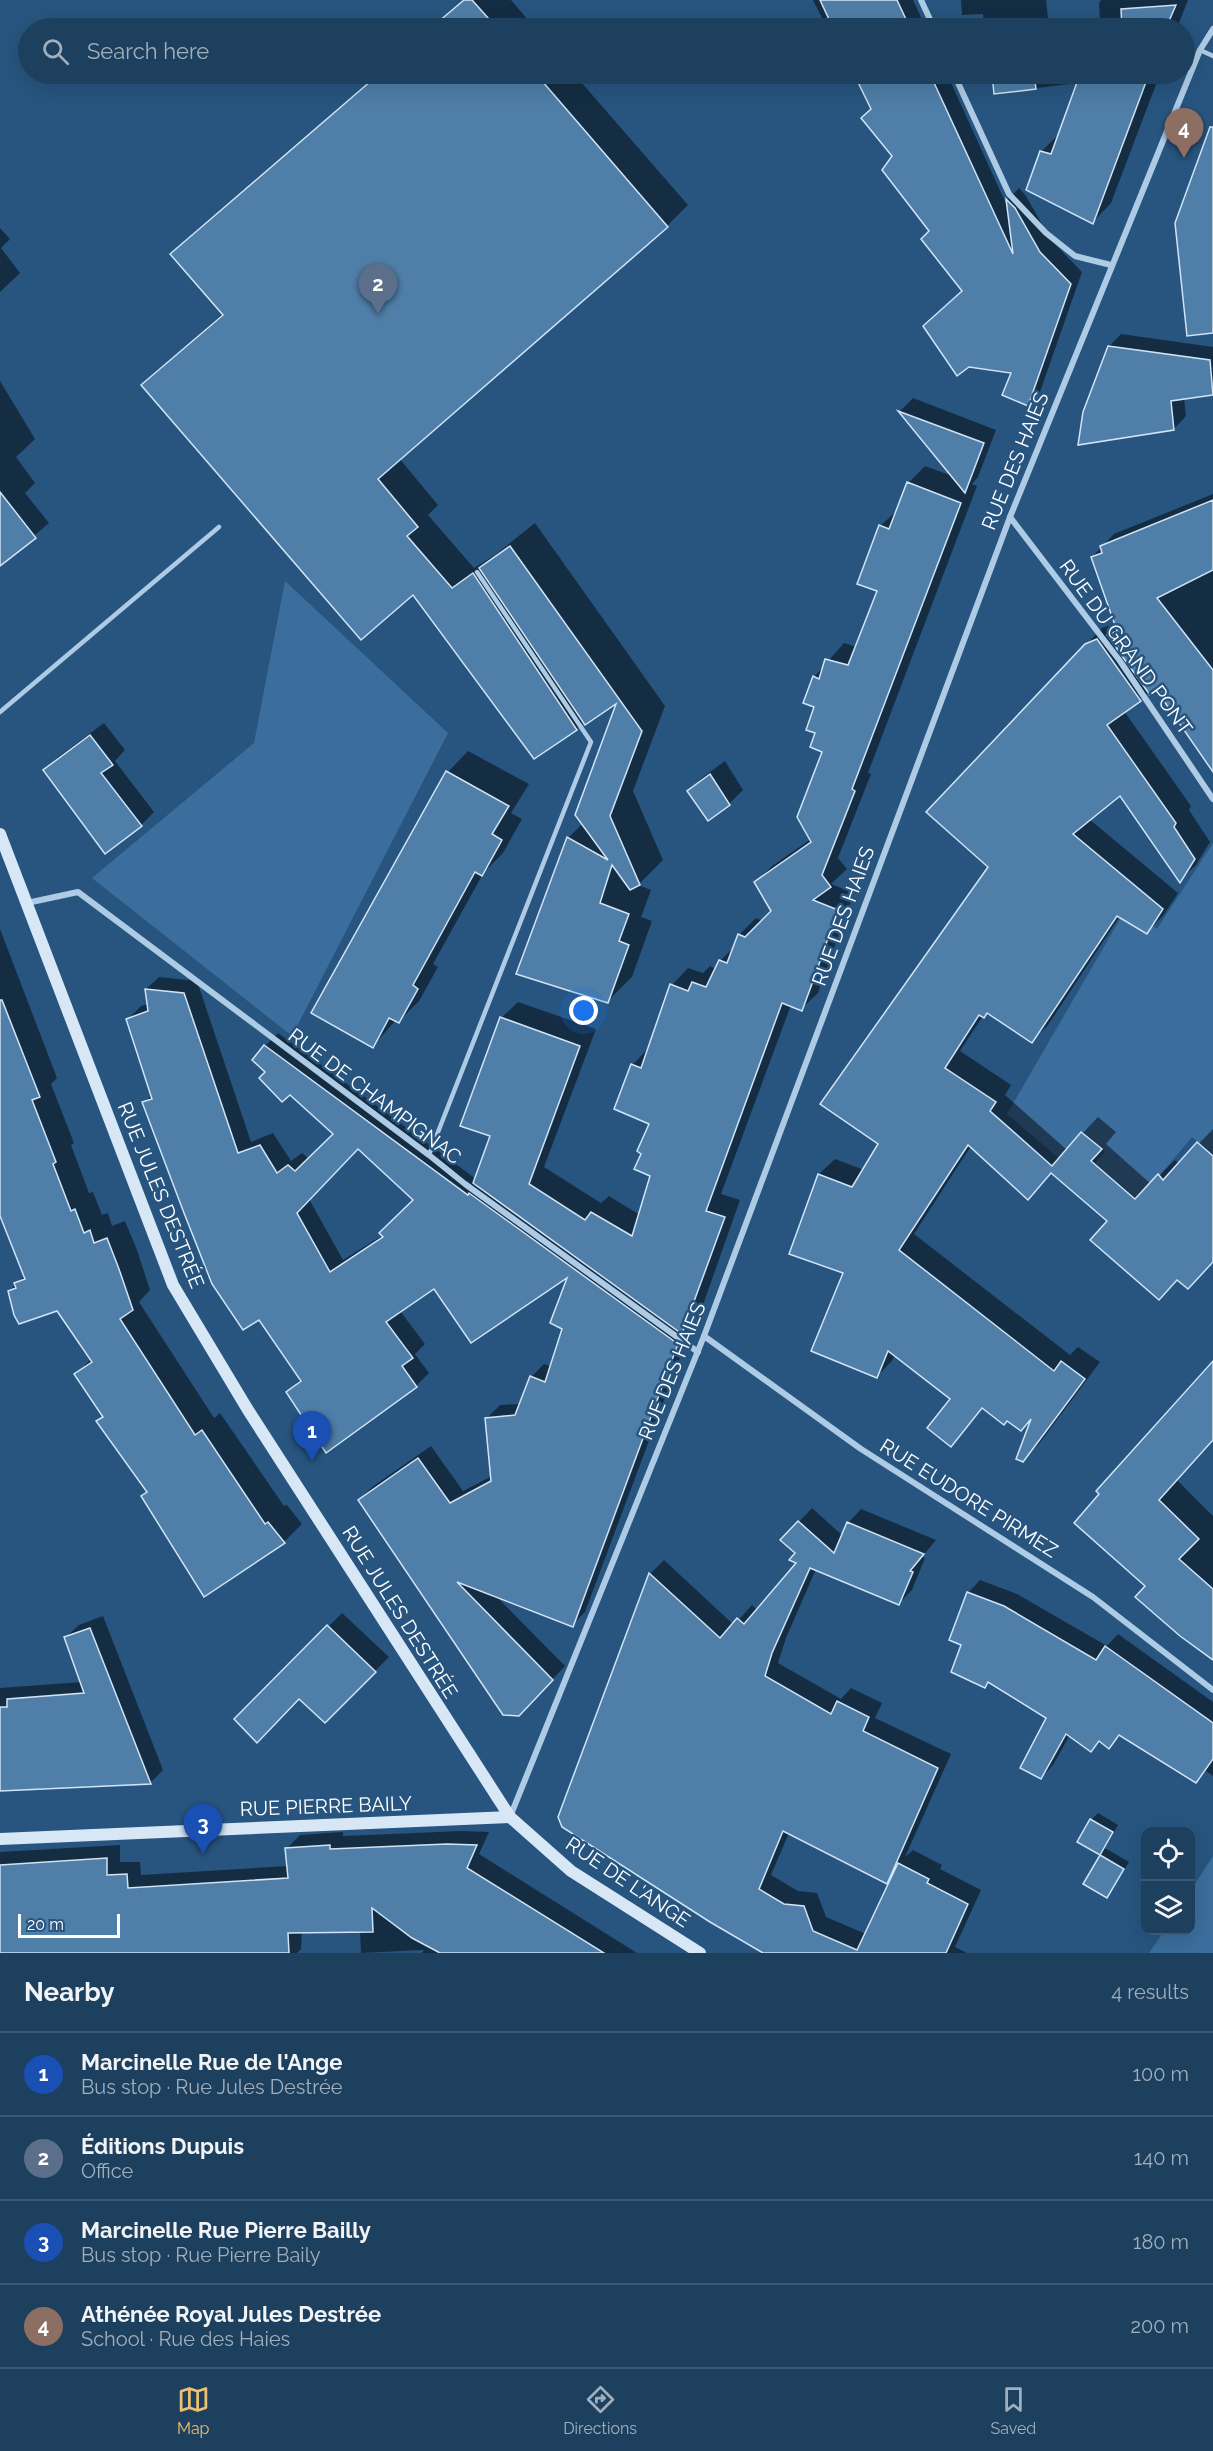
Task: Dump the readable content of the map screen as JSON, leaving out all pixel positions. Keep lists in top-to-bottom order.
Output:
{
  "streets": {
    "street": [
      "RUE DES HAIES",
      "RUE DU GRAND PONT",
      "RUE DE CHAMPIGNAC",
      "RUE JULES DESTRÉE",
      "RUE EUDORE PIRMEZ",
      "RUE PIERRE BAILY",
      "RUE DE L'ANGE"
    ]
  },
  "crossings": [
    ["RUE DES HAIES", "RUE DU GRAND PONT"],
    ["RUE DES HAIES", "RUE DE CHAMPIGNAC"],
    ["RUE DES HAIES", "RUE JULES DESTRÉE"],
    ["RUE DES HAIES", "RUE EUDORE PIRMEZ"],
    ["RUE DES HAIES", "RUE PIERRE BAILY"],
    ["RUE DES HAIES", "RUE DE L'ANGE"],
    ["RUE DE CHAMPIGNAC", "RUE JULES DESTRÉE"],
    ["RUE JULES DESTRÉE", "RUE PIERRE BAILY"],
    ["RUE JULES DESTRÉE", "RUE DE L'ANGE"],
    ["RUE PIERRE BAILY", "RUE DE L'ANGE"]
  ],
  "scale_bar": "20 m",
  "page": {
    "search": "Search here",
    "pins": [
      "4",
      "2",
      "1",
      "3"
    ],
    "scale": "20 m",
    "heading": ["Nearby", "4 results"],
    "list": [
      {
        "mark": "1",
        "name": "Marcinelle Rue de l'Ange",
        "note": "Bus stop · Rue Jules Destrée",
        "value": "100 m"
      },
      {
        "mark": "2",
        "name": "Éditions Dupuis",
        "note": "Office",
        "value": "140 m"
      },
      {
        "mark": "3",
        "name": "Marcinelle Rue Pierre Bailly",
        "note": "Bus stop · Rue Pierre Baily",
        "value": "180 m"
      },
      {
        "mark": "4",
        "name": "Athénée Royal Jules Destrée",
        "note": "School · Rue des Haies",
        "value": "200 m"
      }
    ],
    "nav": ["Map", "Directions", "Saved"]
  }
}
